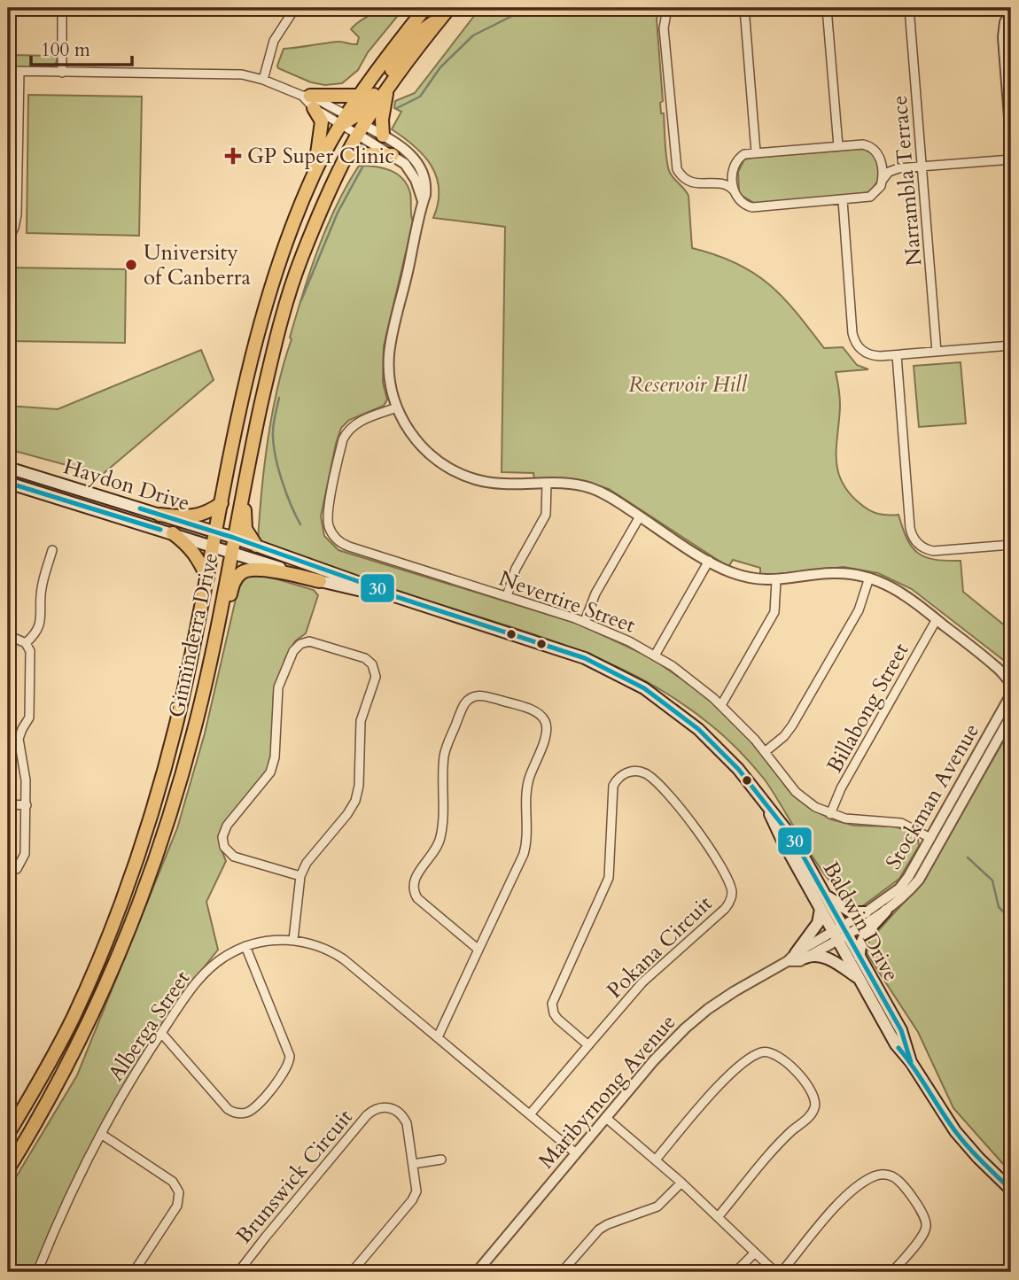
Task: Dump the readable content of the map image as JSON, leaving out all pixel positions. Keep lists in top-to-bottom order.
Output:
{
  "streets": {
    "main road": ["Haydon Drive", "Ginninderra Drive", "Baldwin Drive"],
    "street": [
      "Narrambla Terrace",
      "Nevertire Street",
      "Billabong Street",
      "Stockman Avenue",
      "Pokana Circuit",
      "Alberga Street",
      "Maribyrnong Avenue",
      "Brunswick Circuit"
    ]
  },
  "crossings": [
    ["Haydon Drive", "Ginninderra Drive"],
    ["Haydon Drive", "Baldwin Drive"],
    ["Nevertire Street", "Billabong Street"],
    ["Nevertire Street", "Stockman Avenue"],
    ["Ginninderra Drive", "Baldwin Drive"],
    ["Stockman Avenue", "Baldwin Drive"],
    ["Stockman Avenue", "Maribyrnong Avenue"],
    ["Baldwin Drive", "Maribyrnong Avenue"],
    ["Pokana Circuit", "Alberga Street"],
    ["Alberga Street", "Maribyrnong Avenue"]
  ],
  "parks": ["Reservoir Hill"],
  "places": {
    "health": ["GP Super Clinic"],
    "other": ["University of Canberra"]
  },
  "lines": ["transit line 30"],
  "scale_bar": "100 m"
}
